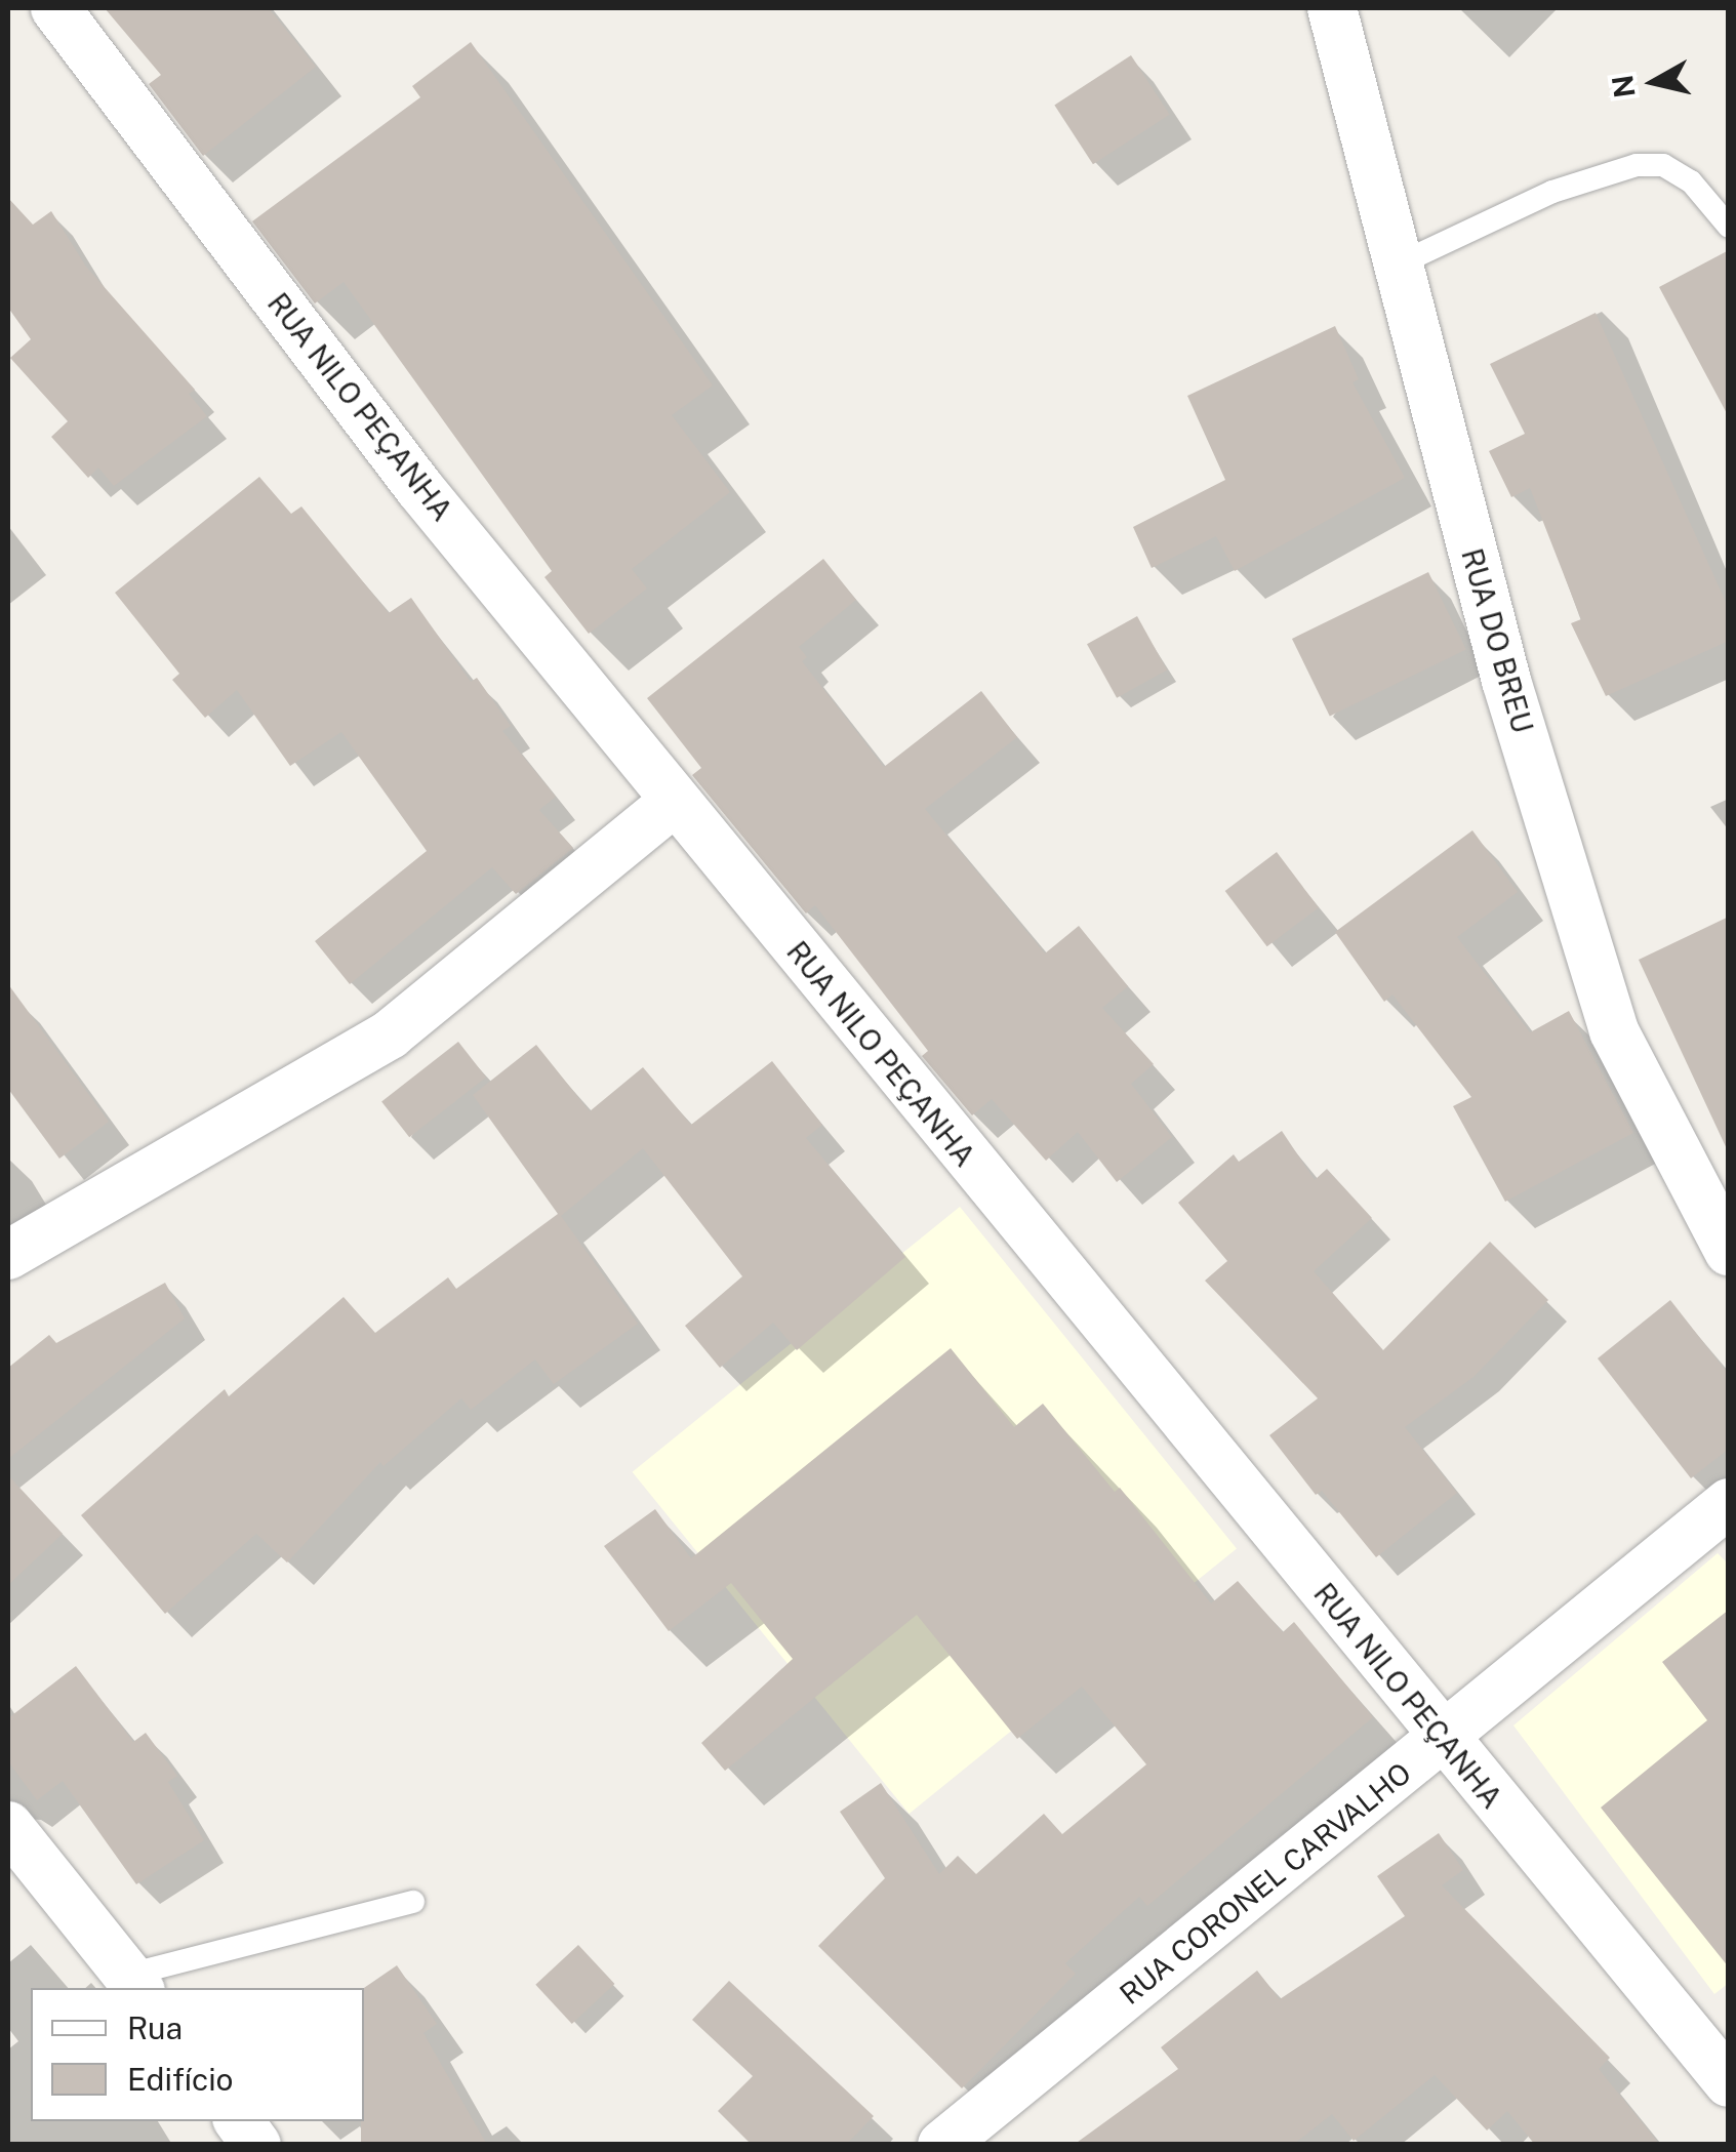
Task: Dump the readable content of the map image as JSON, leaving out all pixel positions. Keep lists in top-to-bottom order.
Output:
{
  "streets": {
    "street": ["RUA NILO PEÇANHA", "RUA DO BREU", "RUA CORONEL CARVALHO"]
  },
  "crossings": [
    ["RUA NILO PEÇANHA", "RUA CORONEL CARVALHO"]
  ],
  "legend": ["Rua", "Edifício"],
  "north": "left"
}
